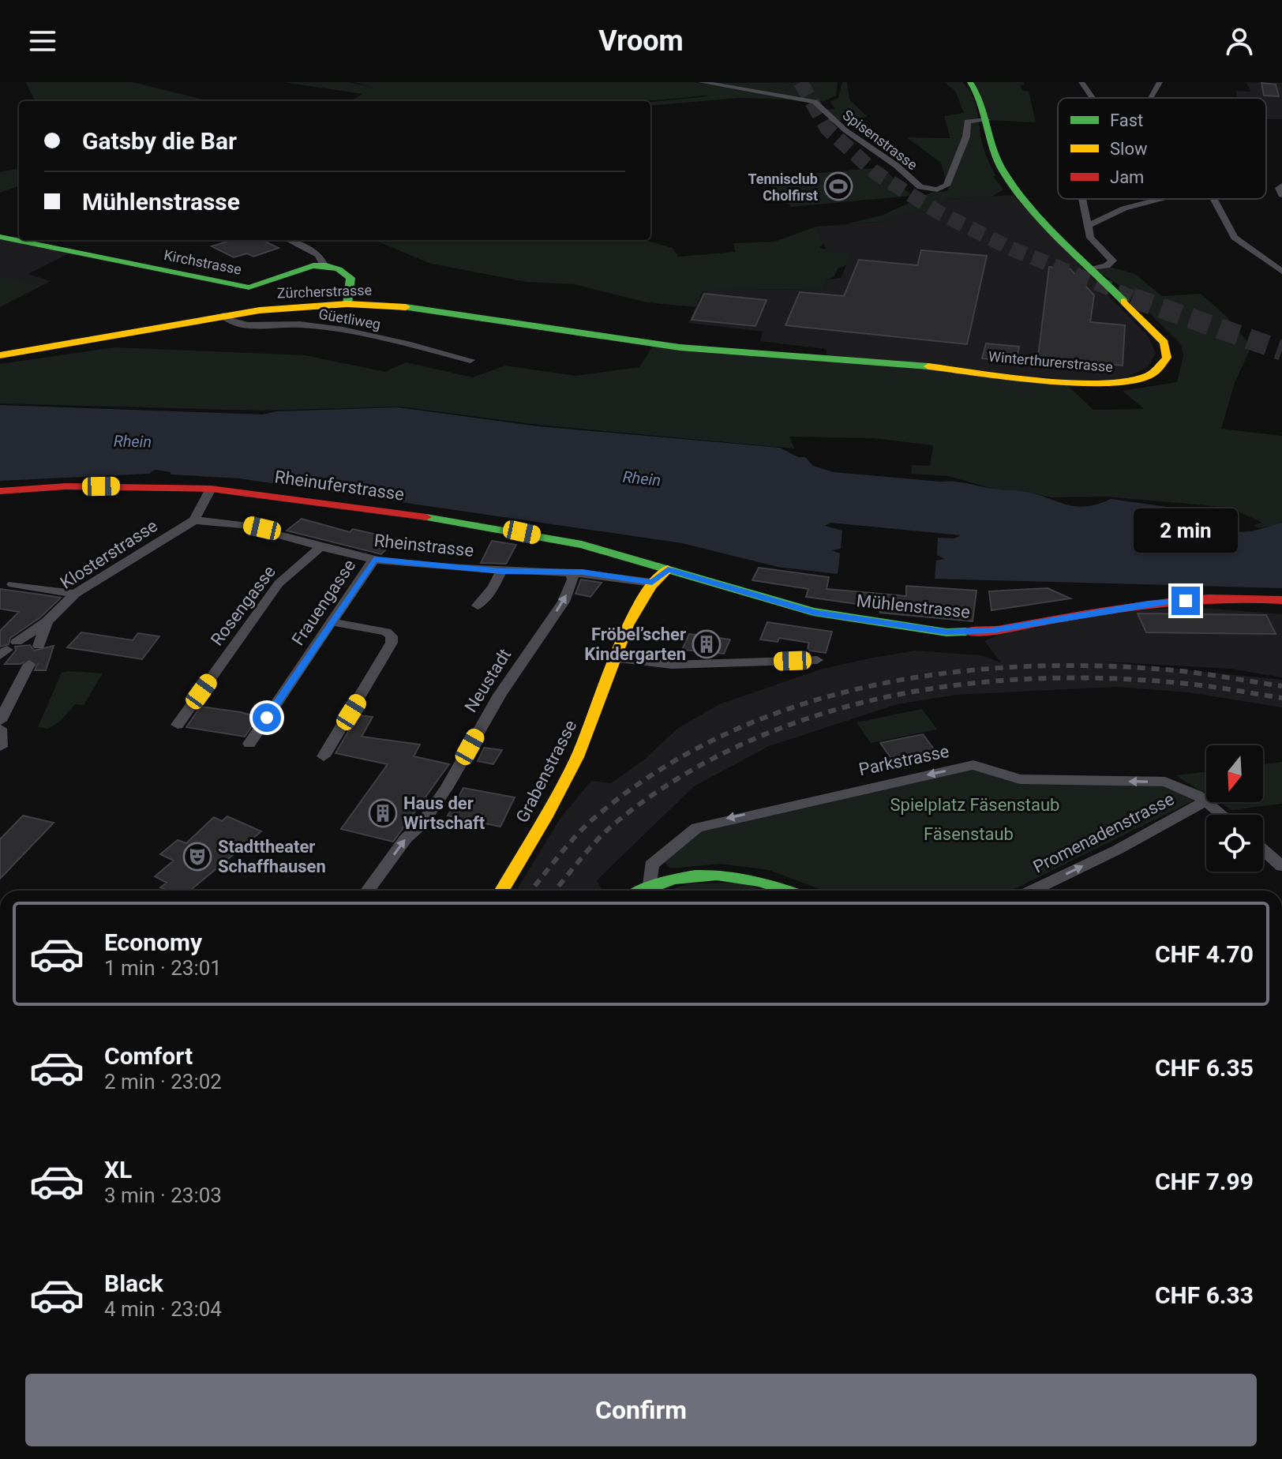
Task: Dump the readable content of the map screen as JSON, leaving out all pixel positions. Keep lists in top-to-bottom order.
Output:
{
  "streets": {
    "main road": [
      "Kirchstrasse",
      "Zürcherstrasse",
      "Winterthurerstrasse",
      "Rheinuferstrasse",
      "Mühlenstrasse",
      "Grabenstrasse"
    ],
    "street": [
      "Spisenstrasse",
      "Güetliweg",
      "Rheinstrasse",
      "Klosterstrasse",
      "Frauengasse",
      "Rosengasse",
      "Neustadt",
      "Parkstrasse",
      "Promenadenstrasse"
    ]
  },
  "crossings": [
    ["Spisenstrasse", "Winterthurerstrasse"],
    ["Zürcherstrasse", "Güetliweg"],
    ["Zürcherstrasse", "Winterthurerstrasse"],
    ["Rheinuferstrasse", "Mühlenstrasse"],
    ["Rheinuferstrasse", "Grabenstrasse"],
    ["Rheinstrasse", "Klosterstrasse"],
    ["Rheinstrasse", "Frauengasse"],
    ["Rheinstrasse", "Rosengasse"],
    ["Rheinstrasse", "Neustadt"],
    ["Rheinstrasse", "Grabenstrasse"],
    ["Mühlenstrasse", "Grabenstrasse"],
    ["Parkstrasse", "Promenadenstrasse"]
  ],
  "one_way": ["Neustadt", "Parkstrasse", "Promenadenstrasse"],
  "water": ["Rhein"],
  "parks": ["Spielplatz Fäsenstaub", "Fäsenstaub"],
  "places": {
    "sports": ["Tennisclub Cholfirst"],
    "building": ["Fröbel’scher Kindergarten", "Haus der Wirtschaft"],
    "theatre": ["Stadttheater Schaffhausen"]
  },
  "legend": ["Fast", "Slow", "Jam"],
  "north": "bottom",
  "page": {
    "header": "Vroom",
    "banner": ["Gatsby die Bar", "Mühlenstrasse"],
    "bubble": "2 min",
    "list": [
      {
        "name": "Economy",
        "note": "1 min · 23:01",
        "value": "CHF 4.70"
      },
      {
        "name": "Comfort",
        "note": "2 min · 23:02",
        "value": "CHF 6.35"
      },
      {
        "name": "XL",
        "note": "3 min · 23:03",
        "value": "CHF 7.99"
      },
      {
        "name": "Black",
        "note": "4 min · 23:04",
        "value": "CHF 6.33"
      }
    ],
    "buttons": "Confirm"
  }
}
